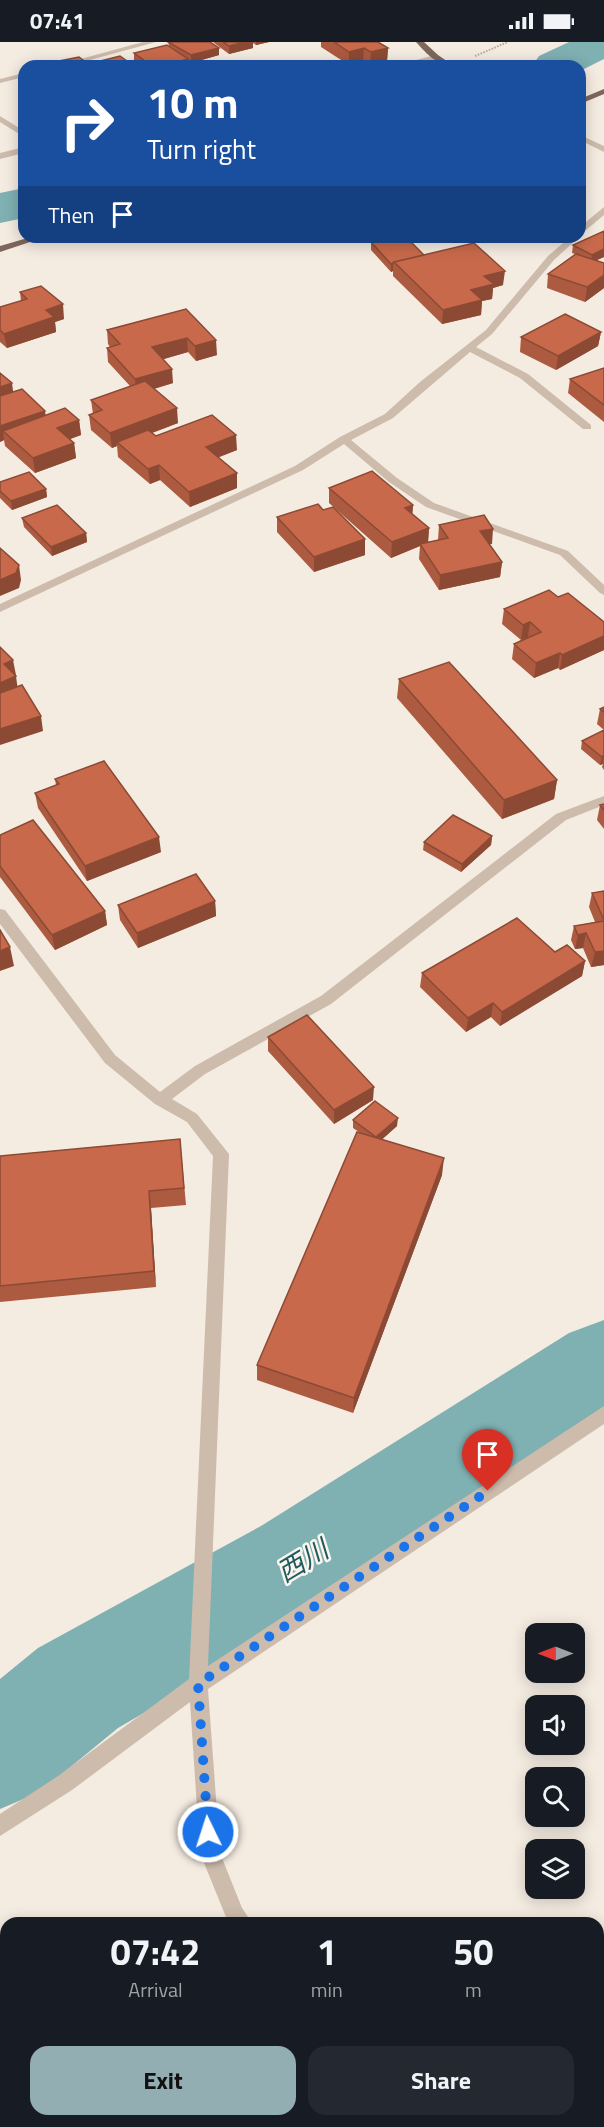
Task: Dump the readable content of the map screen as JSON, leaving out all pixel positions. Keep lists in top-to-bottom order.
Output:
{
  "water": ["西川"],
  "north": "left",
  "page": {
    "status": "07:41",
    "turn": ["10 m", "Turn right"],
    "then": "Then",
    "eta": [
      "07:42",
      "Arrival",
      "1",
      "min",
      "50",
      "m"
    ],
    "buttons": ["Exit", "Share"]
  }
}
